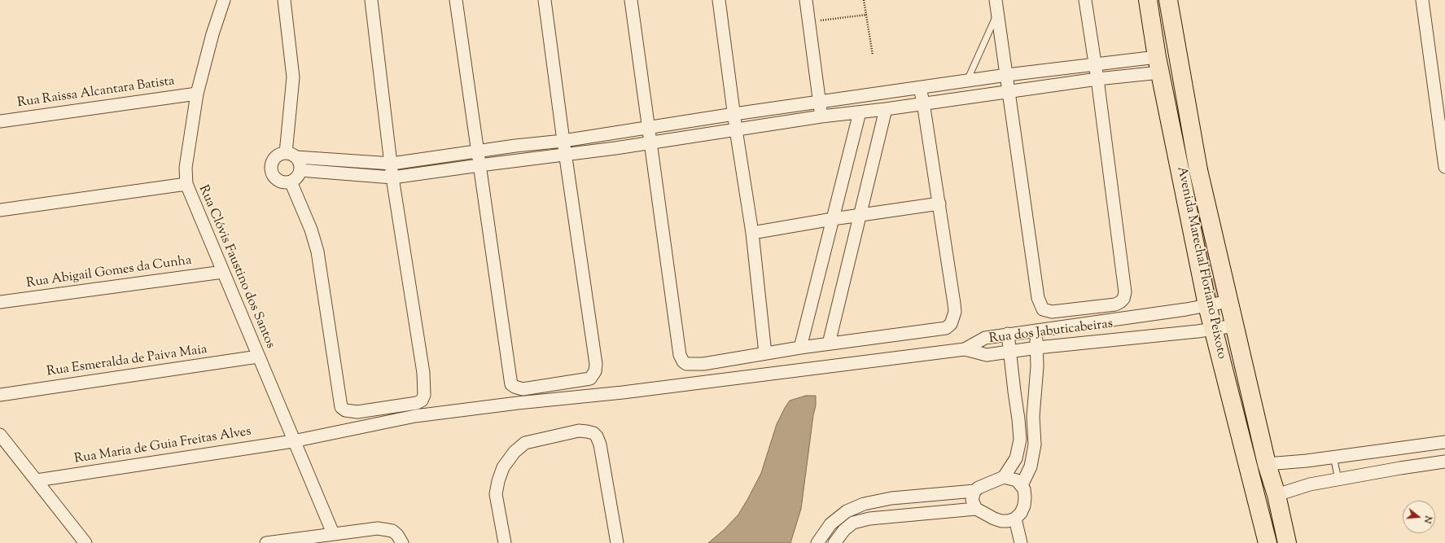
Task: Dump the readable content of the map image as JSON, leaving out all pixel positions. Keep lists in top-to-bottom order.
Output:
{
  "streets": {
    "main road": ["Avenida Marechal Floriano Peixoto"],
    "street": [
      "Rua Raissa Alcantara Batista",
      "Rua Clóvis Faustino dos Santos",
      "Rua Abigail Gomes da Cunha",
      "Rua dos Jabuticabeiras",
      "Rua Esmeralda de Paiva Maia",
      "Rua Maria de Guia Freitas Alves"
    ]
  },
  "crossings": [
    ["Avenida Marechal Floriano Peixoto", "Rua dos Jabuticabeiras"],
    ["Rua Clóvis Faustino dos Santos", "Rua Abigail Gomes da Cunha"],
    ["Rua Clóvis Faustino dos Santos", "Rua Esmeralda de Paiva Maia"],
    ["Rua Clóvis Faustino dos Santos", "Rua Maria de Guia Freitas Alves"],
    ["Rua dos Jabuticabeiras", "Rua Maria de Guia Freitas Alves"]
  ],
  "north": "right"
}
